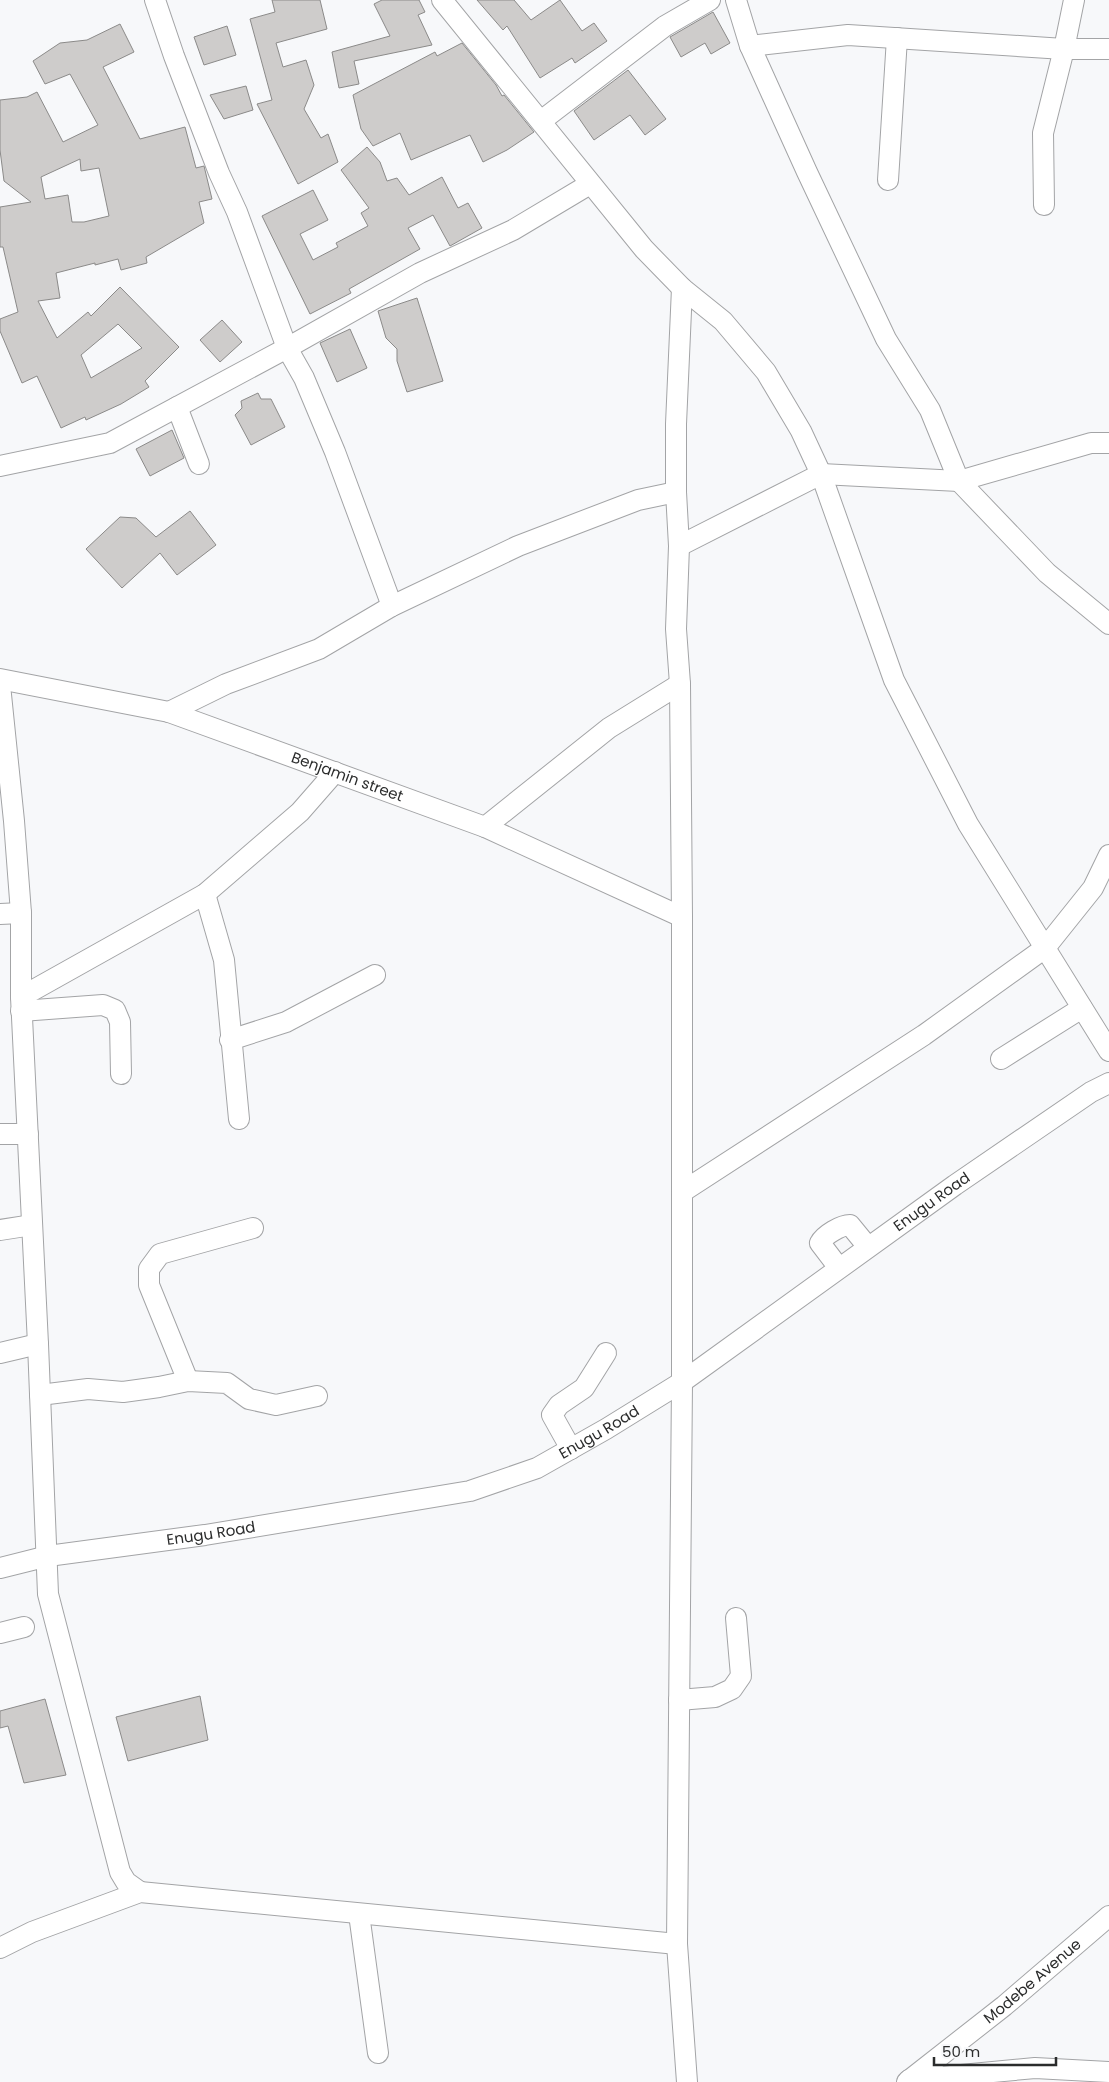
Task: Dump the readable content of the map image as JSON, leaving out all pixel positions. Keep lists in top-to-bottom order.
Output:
{
  "streets": {
    "street": ["Benjamin street", "Enugu Road", "Modebe Avenue"]
  },
  "scale_bar": "50 m"
}
